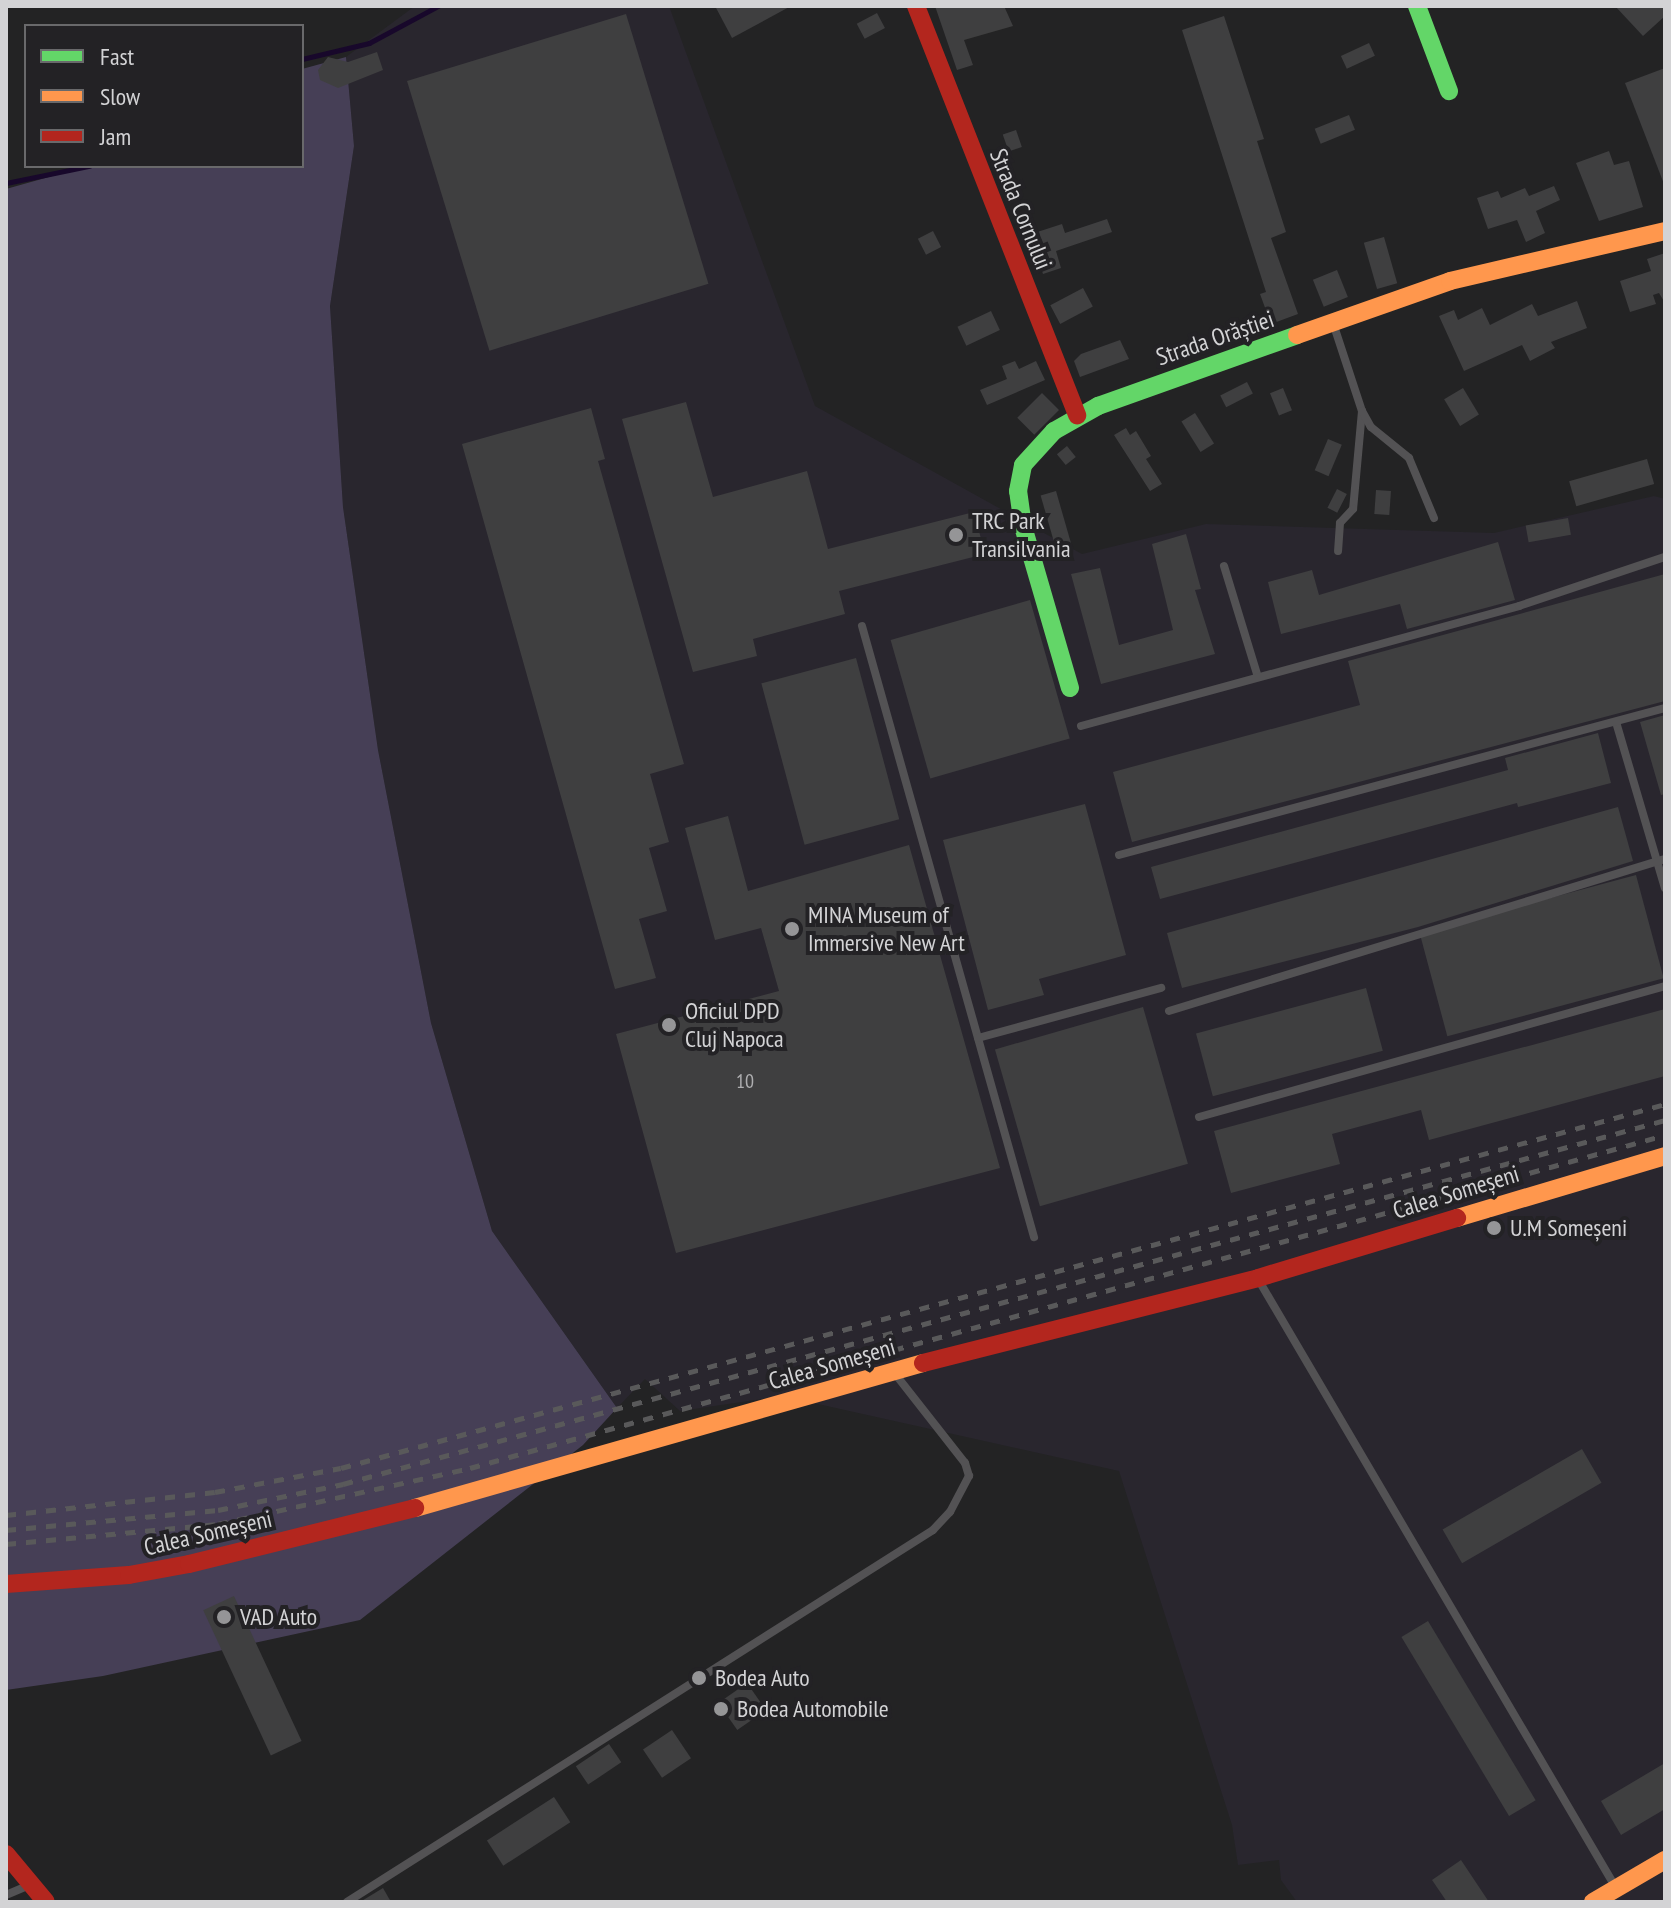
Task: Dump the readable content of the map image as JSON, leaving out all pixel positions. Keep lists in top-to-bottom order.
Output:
{
  "streets": {
    "main road": ["Strada Cornului", "Strada Orăștiei", "Calea Someșeni"]
  },
  "crossings": [
    ["Strada Cornului", "Strada Orăștiei"]
  ],
  "places": [
    "TRC Park Transilvania",
    "MINA Museum of Immersive New Art",
    "Oficiul DPD Cluj Napoca",
    "U.M Someșeni",
    "VAD Auto",
    "Bodea Auto",
    "Bodea Automobile"
  ],
  "house_numbers": ["10"],
  "legend": ["Fast", "Slow", "Jam"]
}
